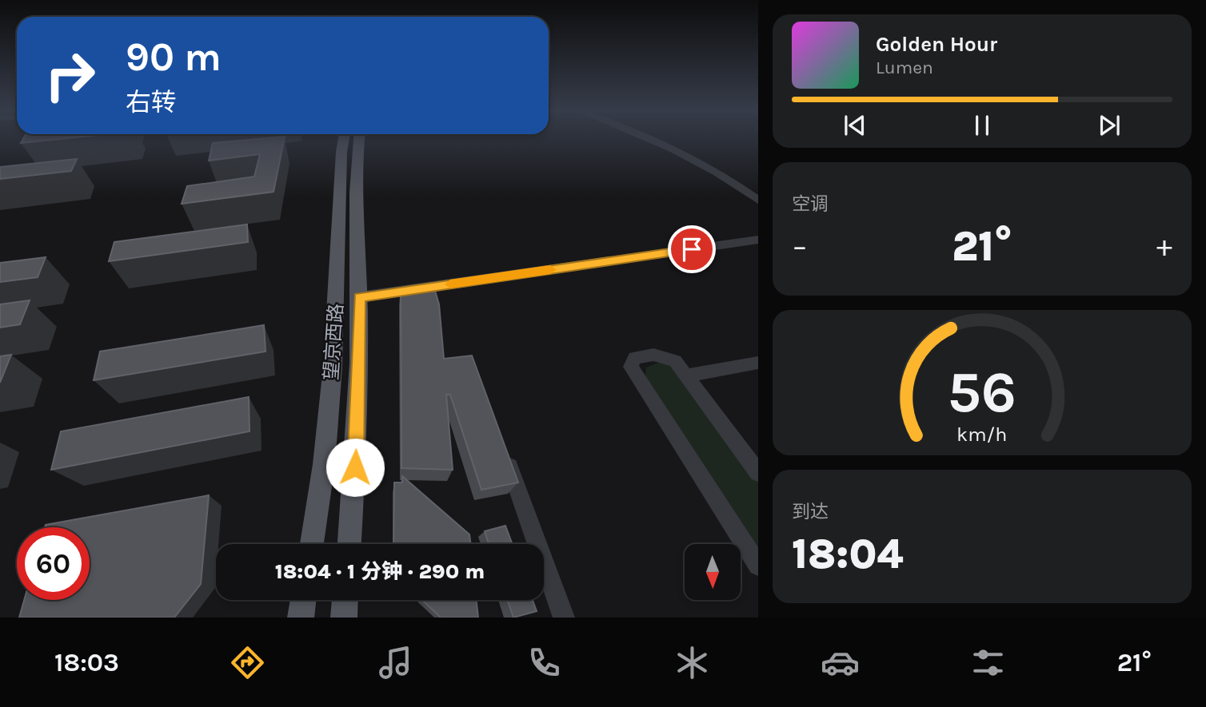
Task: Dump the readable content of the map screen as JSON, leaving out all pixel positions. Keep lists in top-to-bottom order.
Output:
{
  "streets": {
    "main road": ["望京西路"]
  },
  "north": "bottom",
  "page": {
    "turn": ["90 m", "右转"],
    "song": ["Golden Hour", "Lumen"],
    "tile": [
      "空调",
      ["到达", "18:04"]
    ],
    "heat": ["−", "21°", "+"],
    "limit": "60",
    "trip": "18:04 · 1 分钟 · 290 m",
    "tabs": ["18:03", "21°"],
    "gauge": ["56", "km/h"]
  }
}
